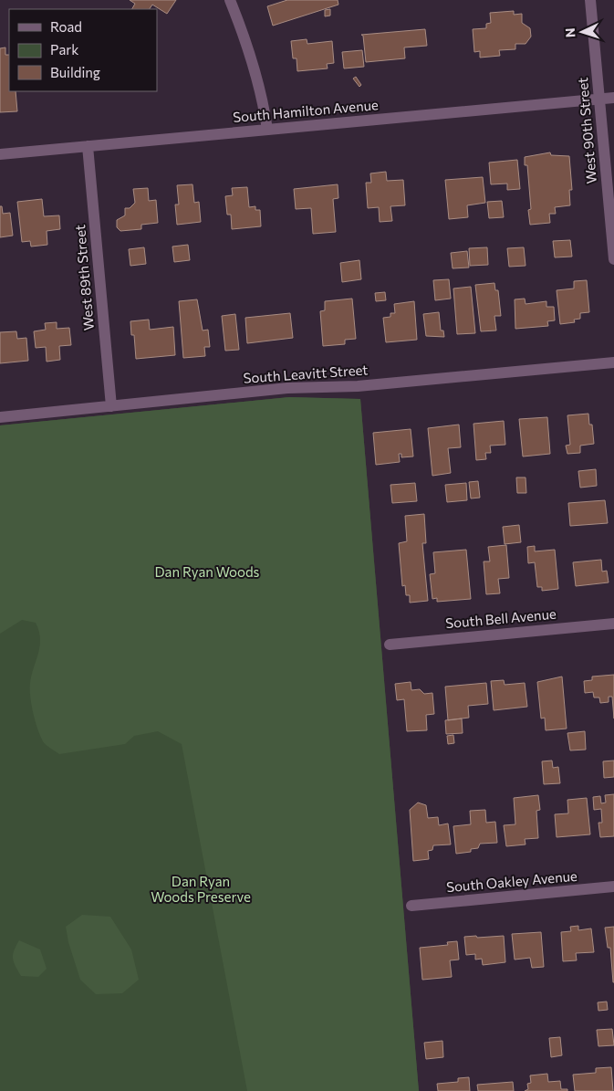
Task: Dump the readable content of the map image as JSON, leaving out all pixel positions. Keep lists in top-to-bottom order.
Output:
{
  "streets": {
    "street": [
      "South Hamilton Avenue",
      "West 90th Street",
      "West 89th Street",
      "South Leavitt Street",
      "South Bell Avenue",
      "South Oakley Avenue"
    ]
  },
  "crossings": [
    ["South Hamilton Avenue", "West 90th Street"],
    ["South Hamilton Avenue", "West 89th Street"],
    ["West 89th Street", "South Leavitt Street"]
  ],
  "parks": ["Dan Ryan Woods", "Dan Ryan Woods Preserve"],
  "legend": ["Road", "Park", "Building"],
  "north": "left"
}
